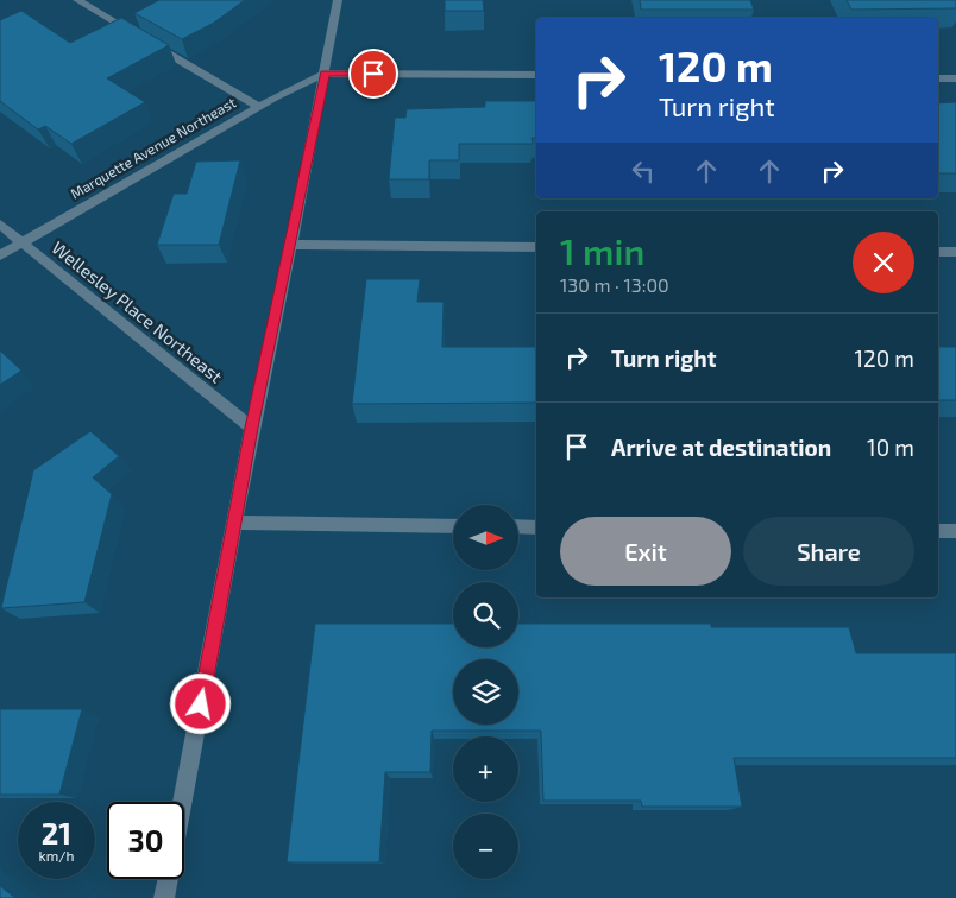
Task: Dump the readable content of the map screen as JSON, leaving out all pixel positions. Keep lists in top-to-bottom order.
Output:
{
  "streets": {
    "street": ["Marquette Avenue Northeast", "Wellesley Place Northeast"]
  },
  "crossings": [
    ["Marquette Avenue Northeast", "Wellesley Place Northeast"]
  ],
  "north": "right",
  "page": {
    "turn": ["120 m", "Turn right"],
    "heading": ["1 min", "130 m · 13:00"],
    "list": [
      {
        "name": "Turn right",
        "value": "120 m"
      },
      {
        "name": "Arrive at destination",
        "value": "10 m"
      }
    ],
    "map_buttons": ["+", "−"],
    "buttons": ["Exit", "Share"],
    "speed": "21 km/h",
    "limit": "30"
  }
}
